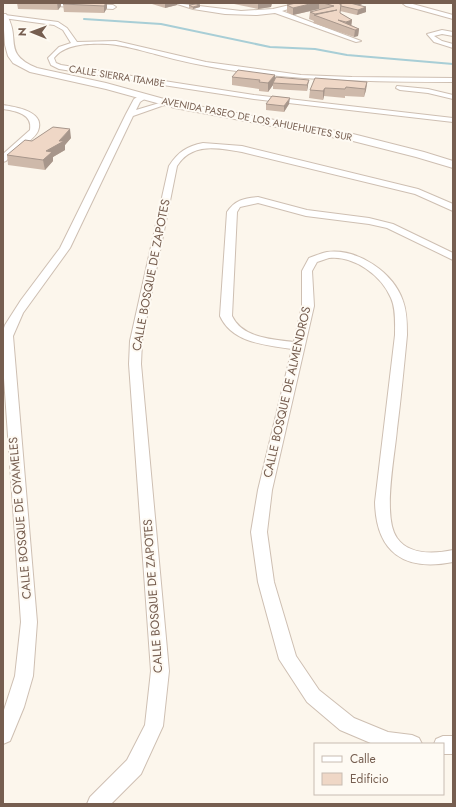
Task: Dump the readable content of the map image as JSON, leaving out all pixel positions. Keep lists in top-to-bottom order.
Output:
{
  "streets": {
    "street": [
      "CALLE SIERRA ITAMBE",
      "AVENIDA PASEO DE LOS AHUEHUETES SUR",
      "CALLE BOSQUE DE ZAPOTES",
      "CALLE BOSQUE DE ALMENDROS",
      "CALLE BOSQUE DE OYAMELES"
    ]
  },
  "crossings": [
    ["AVENIDA PASEO DE LOS AHUEHUETES SUR", "CALLE BOSQUE DE OYAMELES"]
  ],
  "legend": ["Calle", "Edificio"],
  "north": "left"
}
